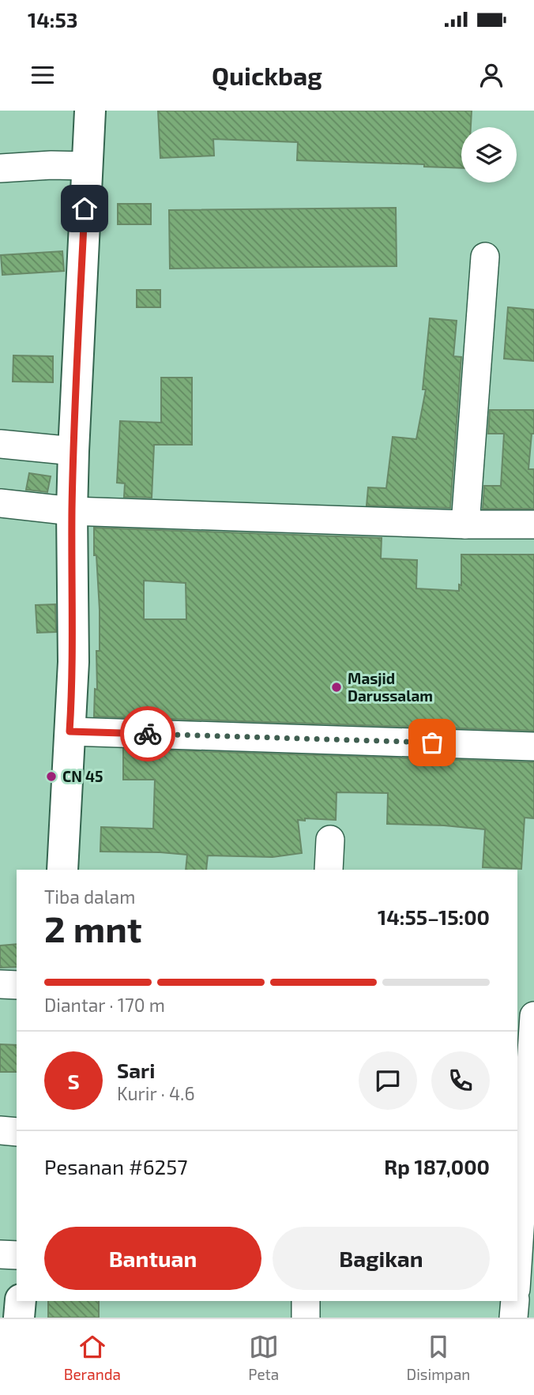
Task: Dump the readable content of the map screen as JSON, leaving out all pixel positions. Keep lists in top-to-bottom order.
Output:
{
  "places": ["Masjid Darussalam", "CN 45"],
  "page": {
    "status": "14:53",
    "header": "Quickbag",
    "heading": ["2 mnt", "Tiba dalam", "14:55–15:00"],
    "panel": [
      "Sari",
      "Kurir · 4.6",
      "Pesanan #6257",
      "Rp 187,000"
    ],
    "bar": "Diantar · 170 m",
    "round": "S",
    "buttons": ["Bantuan", "Bagikan"],
    "tabs": ["Beranda", "Peta", "Disimpan"]
  }
}
